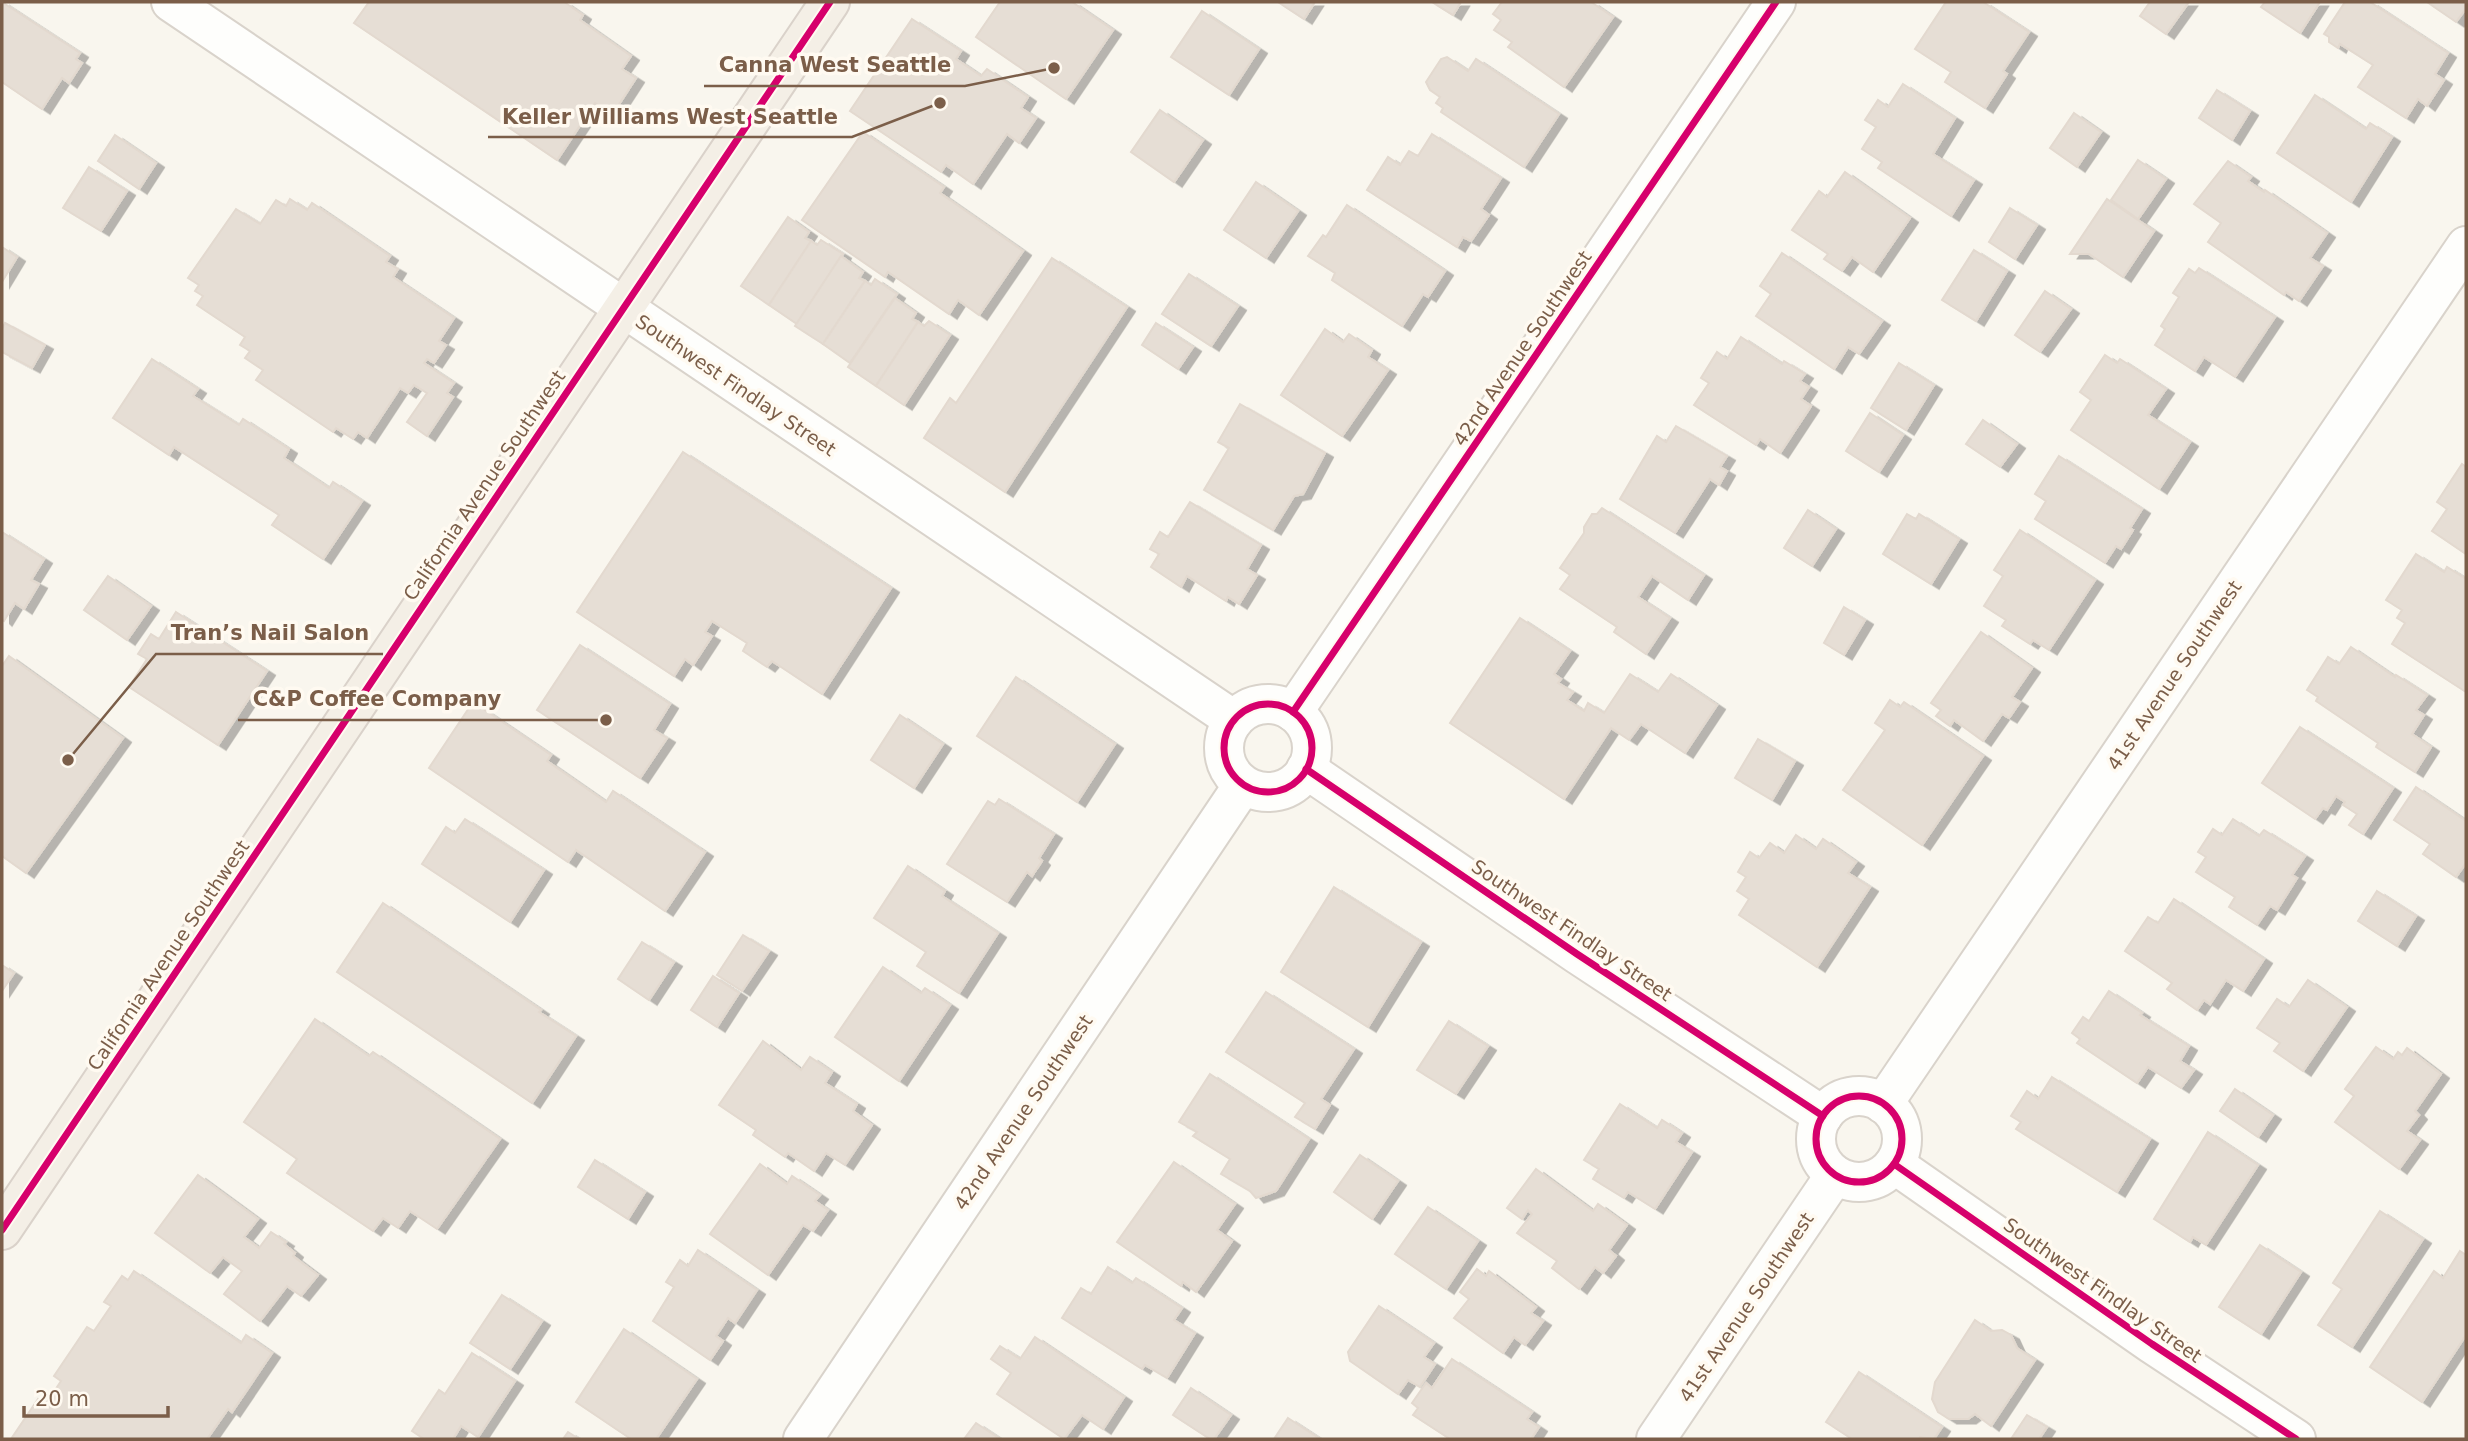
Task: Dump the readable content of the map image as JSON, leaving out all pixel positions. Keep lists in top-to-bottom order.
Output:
{
  "streets": {
    "main road": ["California Avenue Southwest"],
    "street": ["42nd Avenue Southwest", "Southwest Findlay Street", "41st Avenue Southwest"]
  },
  "crossings": [
    ["42nd Avenue Southwest", "Southwest Findlay Street"],
    ["Southwest Findlay Street", "California Avenue Southwest"],
    ["Southwest Findlay Street", "41st Avenue Southwest"]
  ],
  "places": [
    "Canna West Seattle",
    "Keller Williams West Seattle",
    "C&P Coffee Company",
    "Tran’s Nail Salon"
  ],
  "scale_bar": "20 m"
}
